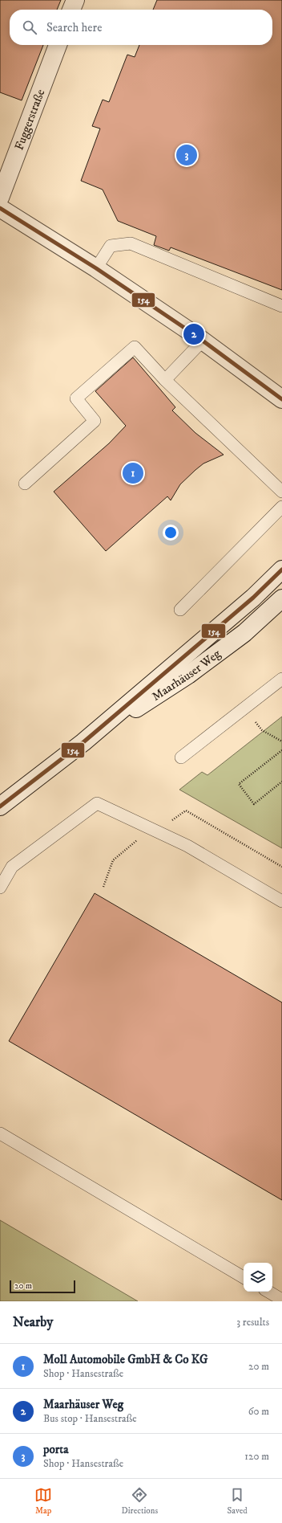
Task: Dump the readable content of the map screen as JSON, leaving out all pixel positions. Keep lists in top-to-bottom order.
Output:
{
  "streets": {
    "main road": ["Fuggerstraße", "Maarhäuser Weg"]
  },
  "lines": ["transit line 154"],
  "scale_bar": "20 m",
  "page": {
    "search": "Search here",
    "pins": ["3", "2", "1"],
    "scale": "20 m",
    "heading": ["Nearby", "3 results"],
    "list": [
      {
        "mark": "1",
        "name": "Moll Automobile GmbH & Co KG",
        "note": "Shop · Hansestraße",
        "value": "20 m"
      },
      {
        "mark": "2",
        "name": "Maarhäuser Weg",
        "note": "Bus stop · Hansestraße",
        "value": "60 m"
      },
      {
        "mark": "3",
        "name": "porta",
        "note": "Shop · Hansestraße",
        "value": "120 m"
      }
    ],
    "nav": ["Map", "Directions", "Saved"]
  }
}
